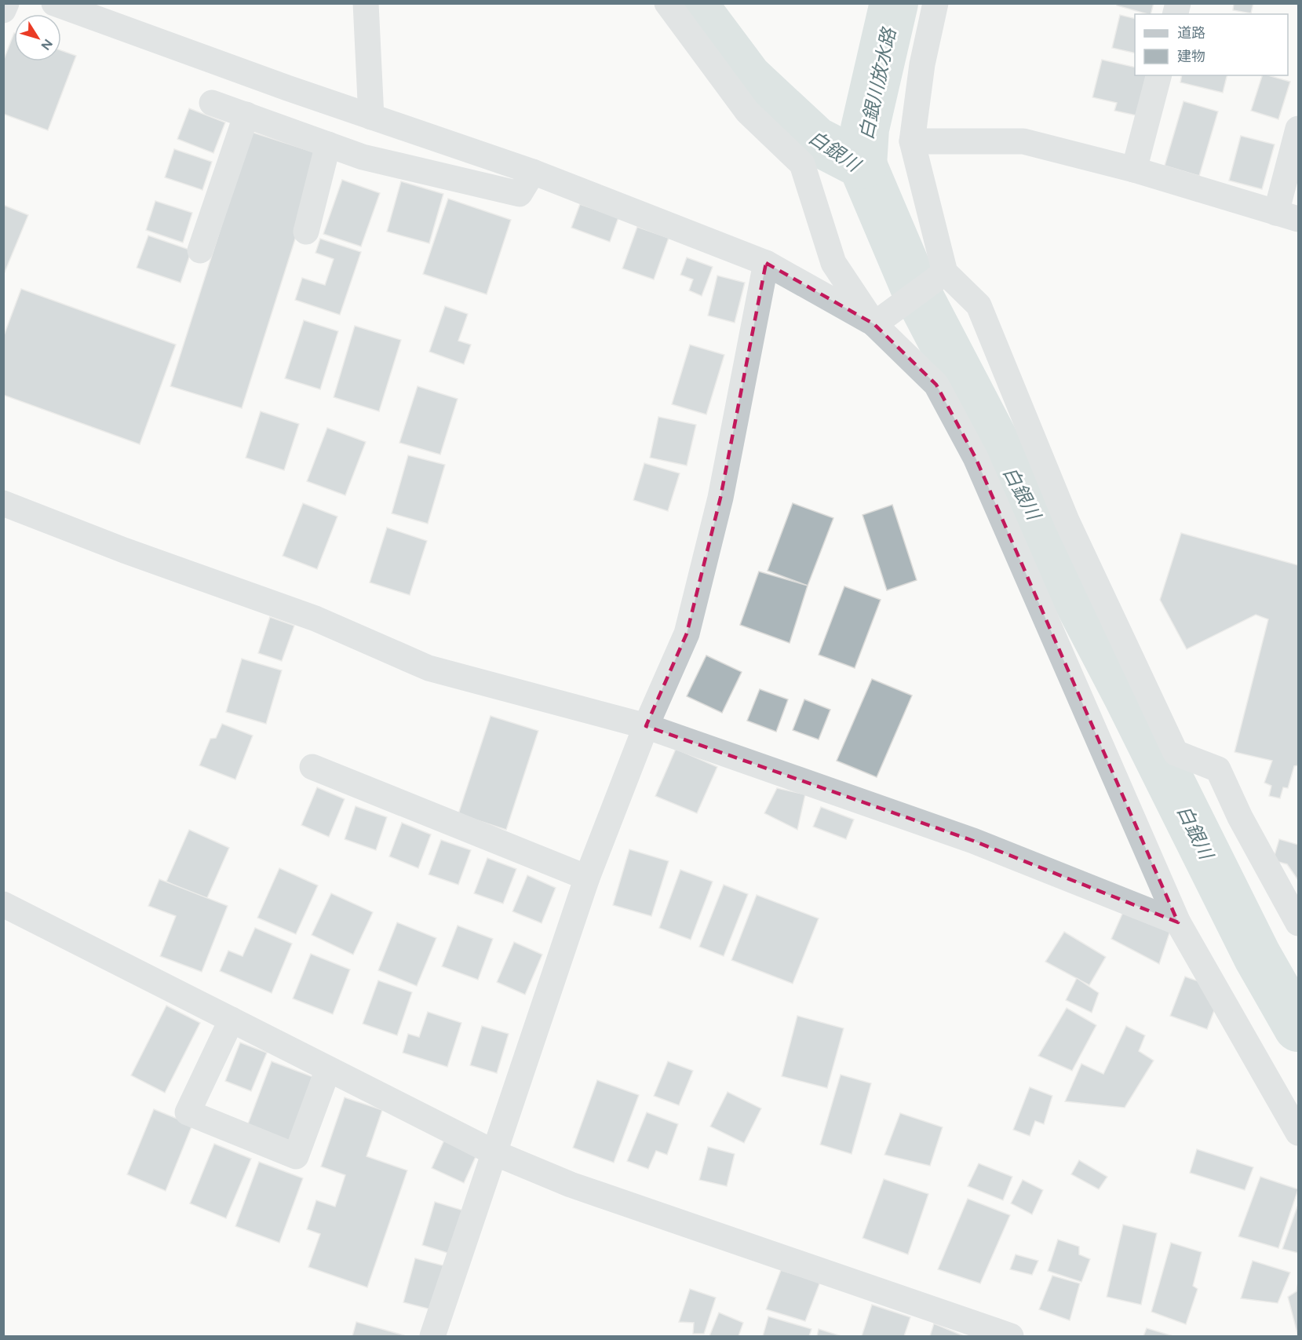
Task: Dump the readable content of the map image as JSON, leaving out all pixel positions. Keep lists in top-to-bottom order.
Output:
{
  "water": ["白銀川放水路", "白銀川"],
  "legend": ["道路", "建物"],
  "north": "bottom right"
}
